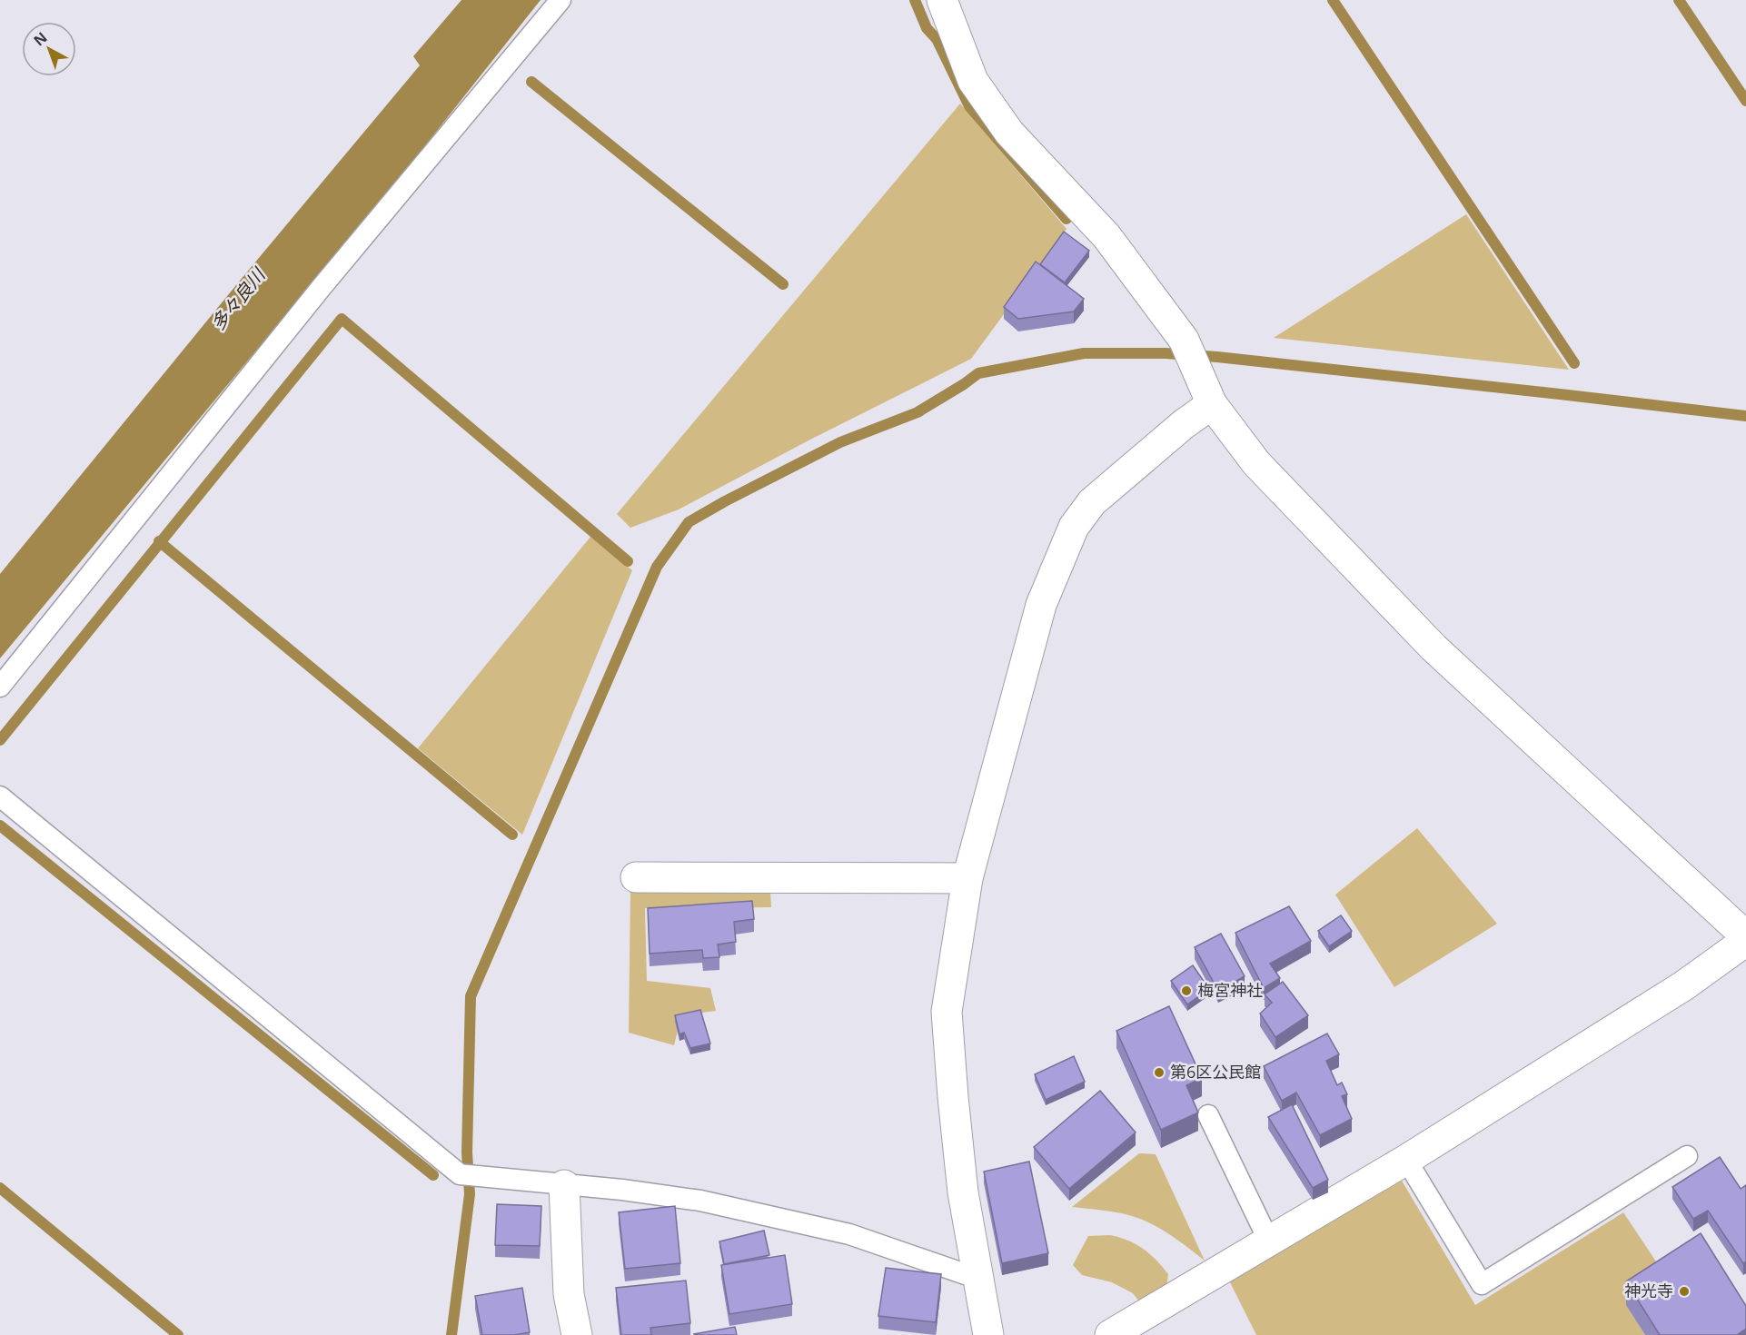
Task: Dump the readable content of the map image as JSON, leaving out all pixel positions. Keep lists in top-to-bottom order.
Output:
{
  "water": ["多々良川"],
  "places": ["梅宮神社", "第6区公民館", "神光寺"],
  "north": "top left"
}
